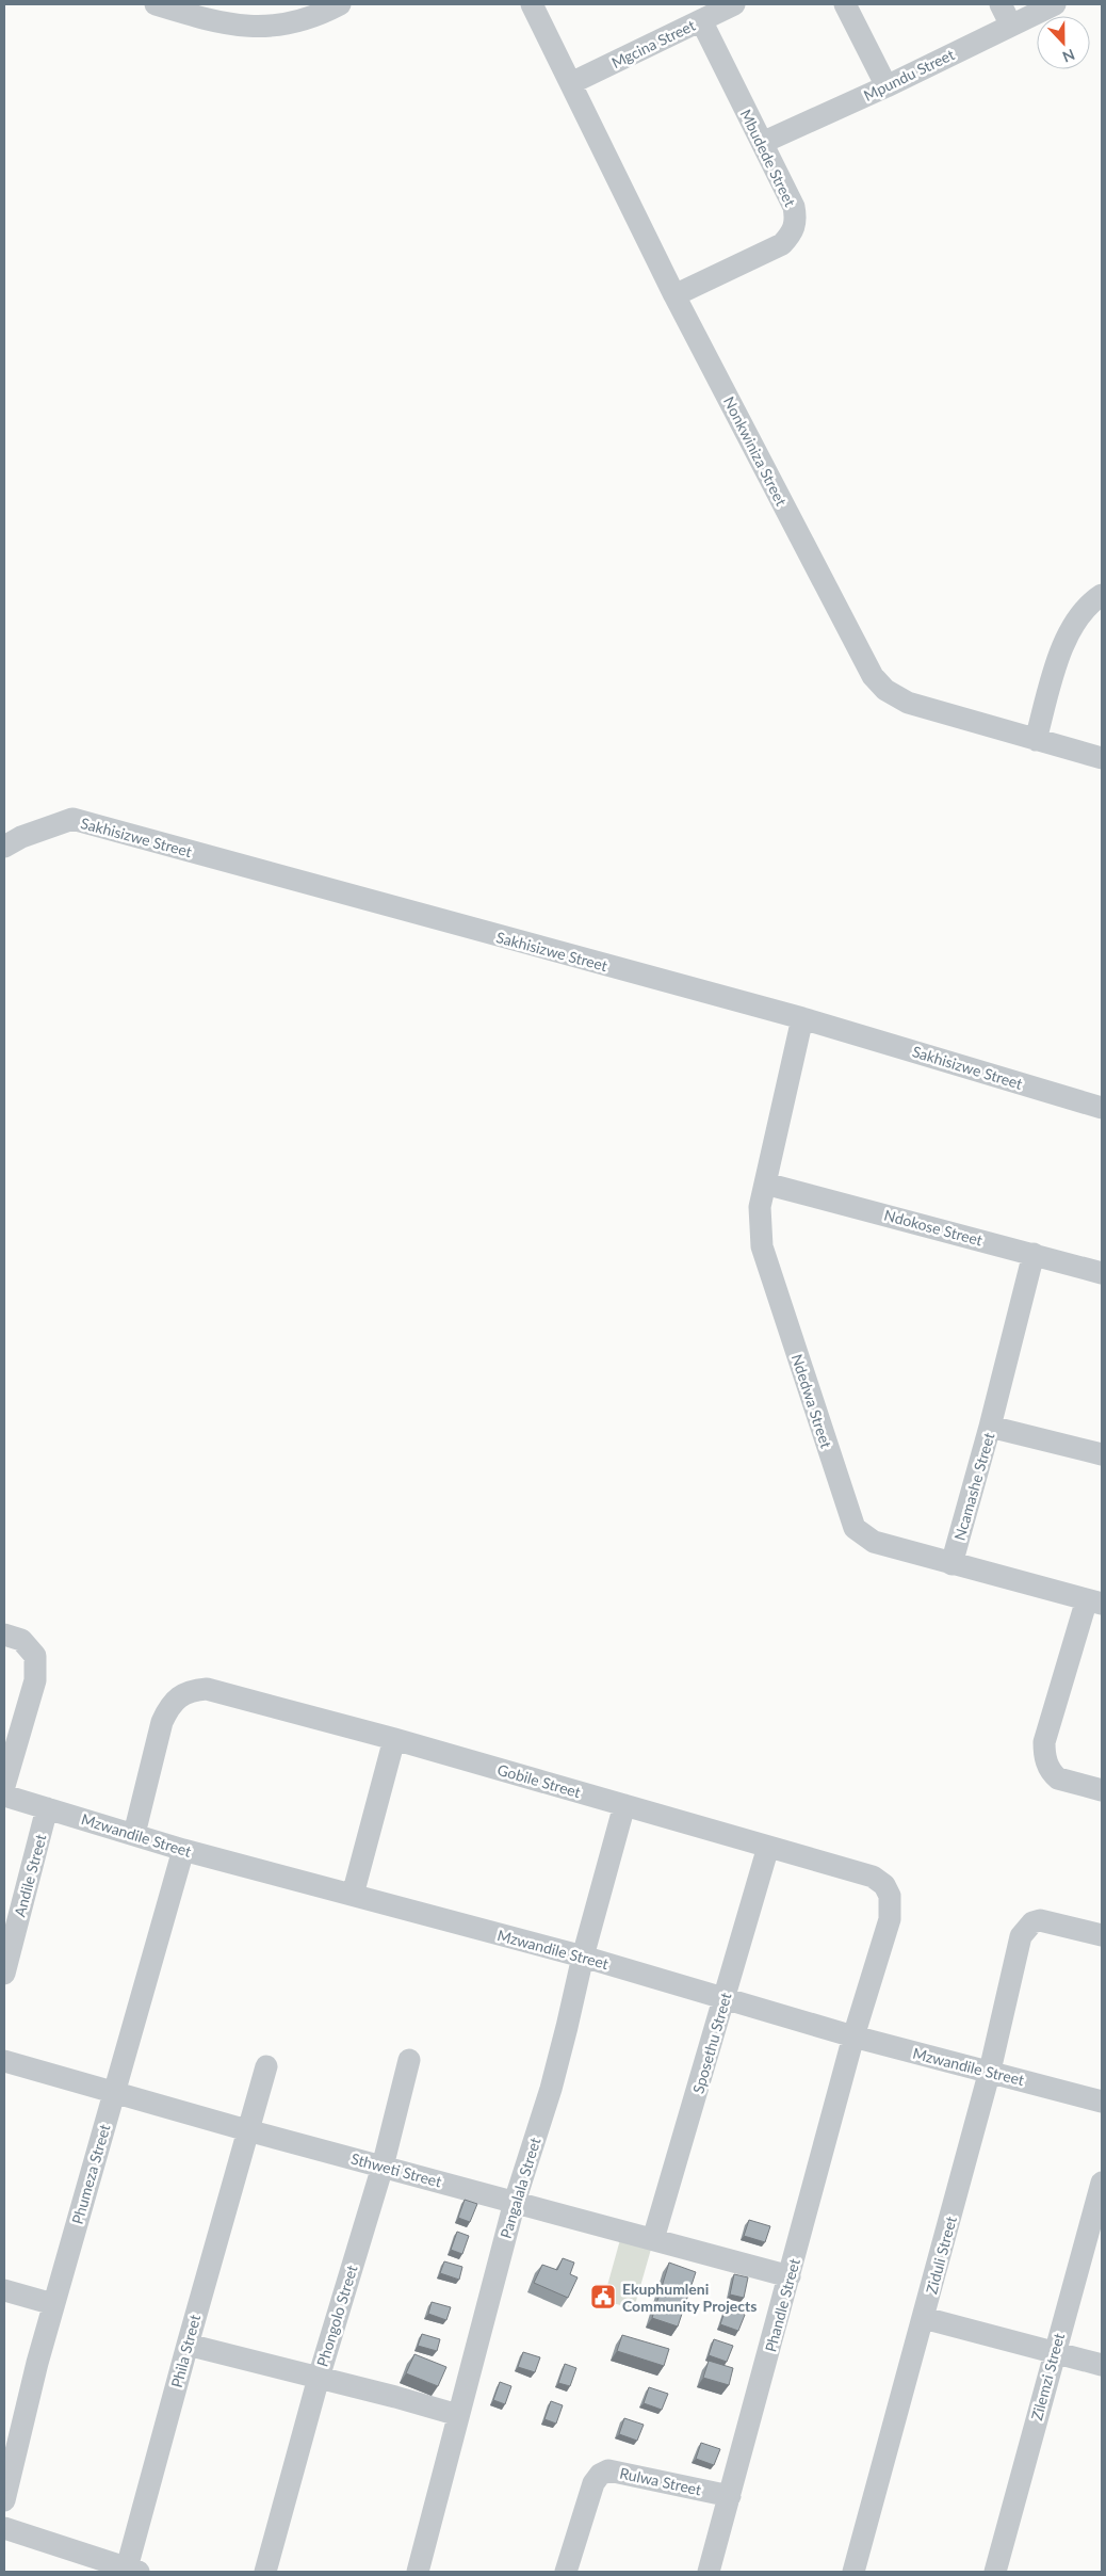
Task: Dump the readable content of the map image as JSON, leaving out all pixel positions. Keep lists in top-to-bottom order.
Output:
{
  "streets": {
    "street": [
      "Mgcina Street",
      "Mpundu Street",
      "Mbudede Street",
      "Nonkwiniza Street",
      "Sakhisizwe Street",
      "Ndokose Street",
      "Ndedwa Street",
      "Ncamashe Street",
      "Gobile Street",
      "Mzwandile Street",
      "Andile Street",
      "Sposethu Street",
      "Sthweti Street",
      "Phumeza Street",
      "Pangalala Street",
      "Ziduli Street",
      "Phandle Street",
      "Phongolo Street",
      "Phila Street",
      "Zilemzi Street",
      "Rulwa Street"
    ]
  },
  "crossings": [
    ["Mgcina Street", "Mbudede Street"],
    ["Mgcina Street", "Nonkwiniza Street"],
    ["Mpundu Street", "Mbudede Street"],
    ["Mbudede Street", "Nonkwiniza Street"],
    ["Sakhisizwe Street", "Ndedwa Street"],
    ["Ndokose Street", "Ndedwa Street"],
    ["Ndedwa Street", "Ncamashe Street"],
    ["Gobile Street", "Mzwandile Street"],
    ["Gobile Street", "Sposethu Street"],
    ["Gobile Street", "Pangalala Street"],
    ["Gobile Street", "Phandle Street"],
    ["Mzwandile Street", "Andile Street"],
    ["Mzwandile Street", "Sposethu Street"],
    ["Mzwandile Street", "Phumeza Street"],
    ["Mzwandile Street", "Pangalala Street"],
    ["Mzwandile Street", "Ziduli Street"],
    ["Mzwandile Street", "Phandle Street"],
    ["Sposethu Street", "Sthweti Street"],
    ["Sthweti Street", "Phumeza Street"],
    ["Sthweti Street", "Pangalala Street"],
    ["Sthweti Street", "Phandle Street"],
    ["Sthweti Street", "Phongolo Street"],
    ["Sthweti Street", "Phila Street"],
    ["Phandle Street", "Rulwa Street"]
  ],
  "places": {
    "public building": ["Ekuphumleni Community Projects"]
  },
  "north": "bottom"
}
